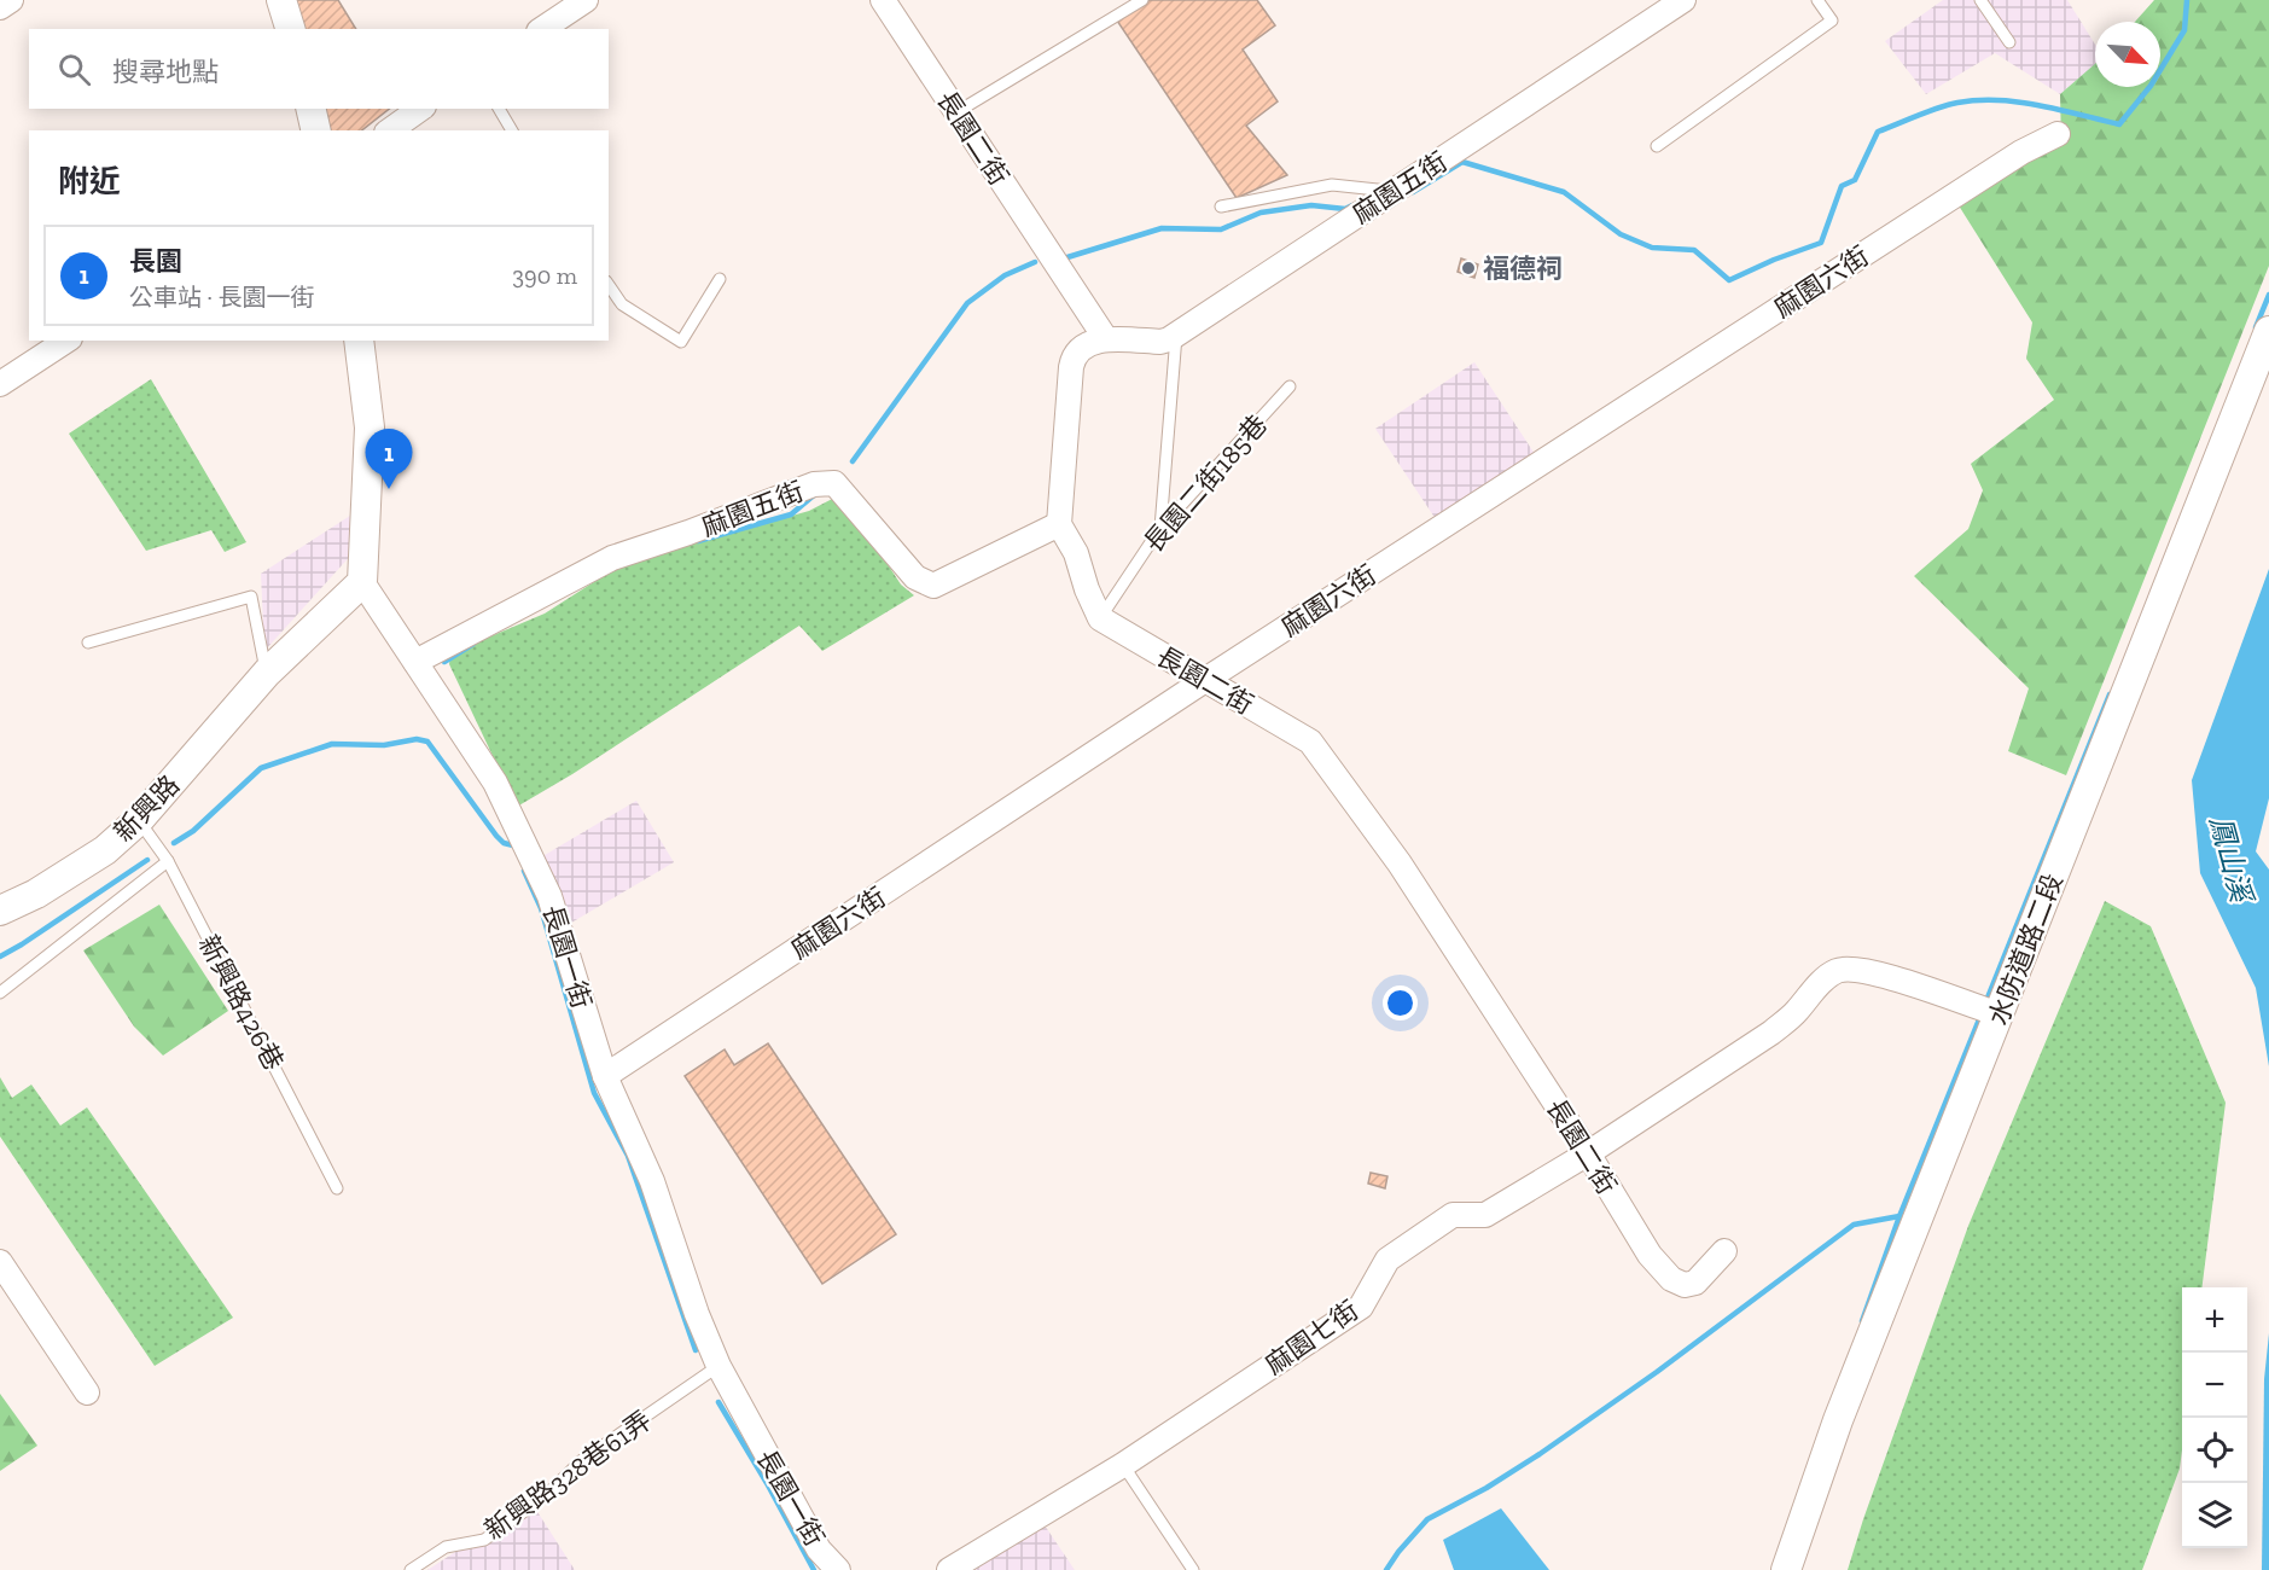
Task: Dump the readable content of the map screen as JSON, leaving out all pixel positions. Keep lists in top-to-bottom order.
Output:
{
  "streets": {
    "street": [
      "長園二街",
      "麻園五街",
      "麻園六街",
      "新興路",
      "水防道路二段",
      "長園一街",
      "麻園七街"
    ],
    "lane": ["長園二街185巷", "新興路426巷", "新興路328巷61弄"]
  },
  "crossings": [
    ["長園二街", "麻園五街"],
    ["長園二街", "麻園六街"],
    ["長園二街", "長園二街185巷"],
    ["長園二街", "麻園七街"],
    ["麻園五街", "長園一街"],
    ["麻園六街", "長園一街"],
    ["新興路", "長園一街"],
    ["新興路", "新興路426巷"],
    ["水防道路二段", "麻園七街"],
    ["長園一街", "新興路328巷61弄"]
  ],
  "water": ["鳳山溪"],
  "places": ["福德祠"],
  "north": "bottom right",
  "page": {
    "search": "搜尋地點",
    "heading": "附近",
    "list": [
      {
        "mark": "1",
        "name": "長園",
        "note": "公車站 · 長園一街",
        "value": "390 m"
      }
    ],
    "pins": "1",
    "map_buttons": ["+", "−"]
  }
}
